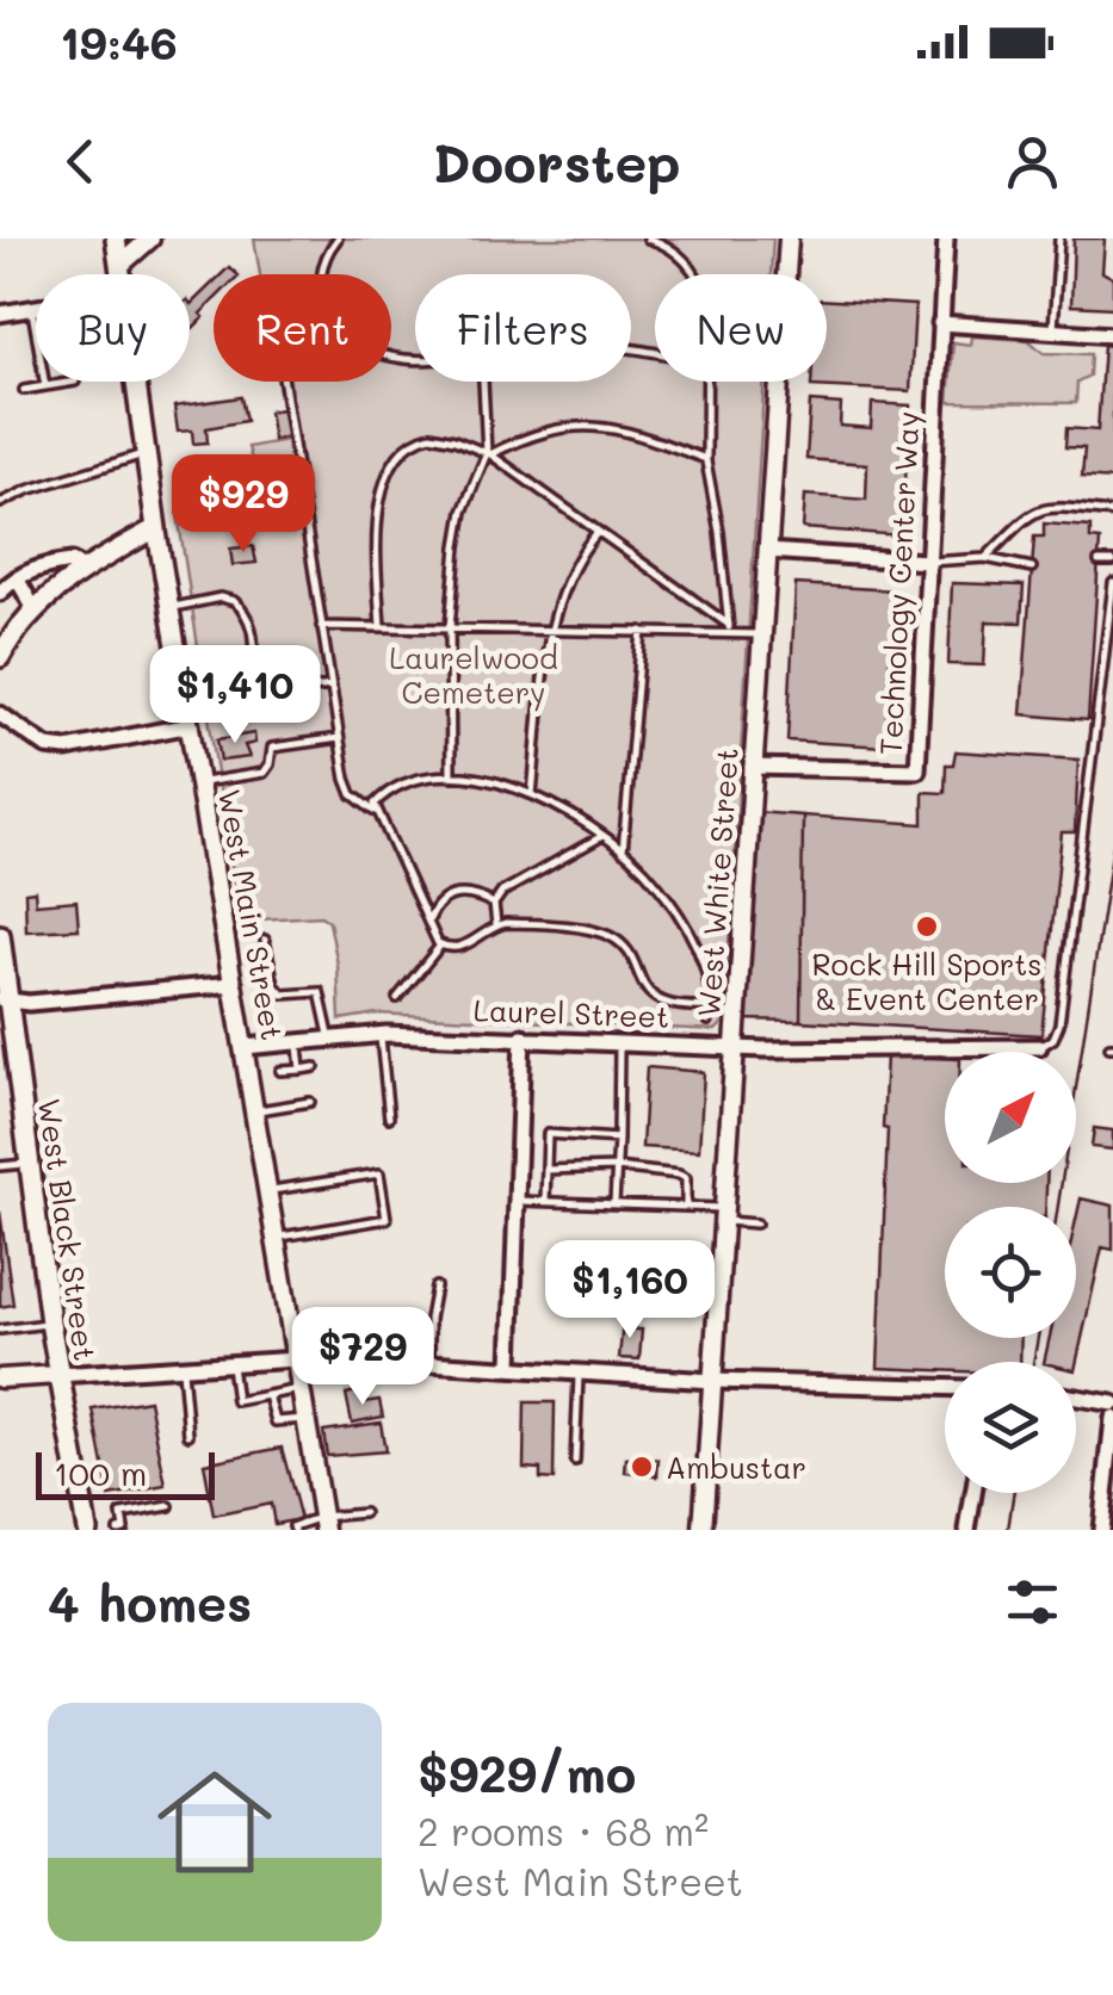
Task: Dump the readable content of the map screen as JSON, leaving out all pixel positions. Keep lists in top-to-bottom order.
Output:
{
  "streets": {
    "main road": ["West Main Street", "West Black Street"],
    "street": ["Technology Center Way", "West White Street", "Laurel Street"]
  },
  "crossings": [
    ["Technology Center Way", "West White Street"],
    ["West White Street", "Laurel Street"],
    ["West Main Street", "Laurel Street"]
  ],
  "parks": ["Laurelwood Cemetery"],
  "places": ["Rock Hill Sports & Event Center", "Ambustar"],
  "scale_bar": "100 m",
  "north": "top right",
  "page": {
    "status": "19:46",
    "header": "Doorstep",
    "chip": [
      "Buy",
      "Rent",
      "Filters",
      "New"
    ],
    "price": [
      "$929",
      "$1,410",
      "$1,160",
      "$729"
    ],
    "scale": "100 m",
    "heading": "4 homes",
    "list": [
      {
        "name": "$929/mo",
        "note": "2 rooms · 68 m² · West Main Street"
      }
    ]
  }
}
